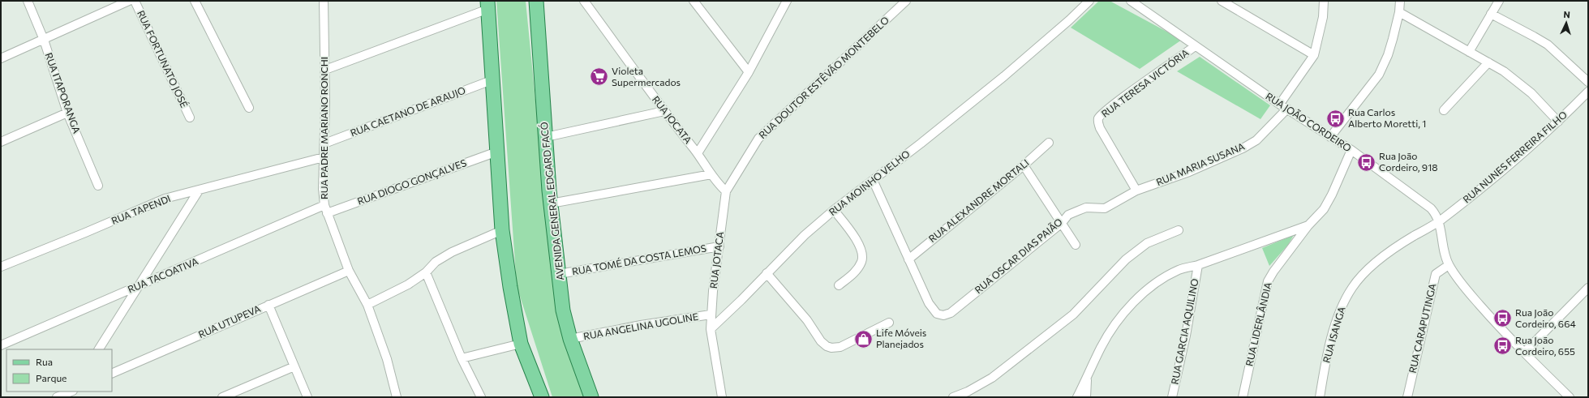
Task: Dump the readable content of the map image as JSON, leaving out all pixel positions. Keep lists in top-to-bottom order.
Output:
{
  "streets": {
    "main road": ["AVENIDA GENERAL EDGARD FACÓ"],
    "street": [
      "RUA FORTUNATO JOSÉ",
      "RUA DOUTOR ESTÊVÃO MONTEBELO",
      "RUA TERESA VICTÓRIA",
      "RUA ITAPORANGA",
      "RUA CAETANO DE ARAUJO",
      "RUA JOCATA",
      "RUA JOÃO CORDEIRO",
      "RUA PADRE MARIANO RONCHI",
      "RUA NUNES FERREIRA FILHO",
      "RUA MARIA SUSANA",
      "RUA DIOGO GONÇALVES",
      "RUA MOINHO VELHO",
      "RUA ALEXANDRE MORTALI",
      "RUA TAPENDI",
      "RUA OSCAR DIAS PAIÃO",
      "RUA TOMÉ DA COSTA LEMOS",
      "RUA JOTACA",
      "RUA TACOATIVA",
      "RUA UTUPEVA",
      "RUA LIDERLÂNDIA",
      "RUA ANGELINA UGOLINE",
      "RUA CARAPUTINGA",
      "RUA GARCIA AQUILINO",
      "RUA ISANGA"
    ]
  },
  "crossings": [
    ["RUA DOUTOR ESTÊVÃO MONTEBELO", "RUA JOCATA"],
    ["RUA DOUTOR ESTÊVÃO MONTEBELO", "RUA JOTACA"],
    ["RUA TERESA VICTÓRIA", "RUA JOÃO CORDEIRO"],
    ["RUA TERESA VICTÓRIA", "RUA MARIA SUSANA"],
    ["RUA CAETANO DE ARAUJO", "RUA PADRE MARIANO RONCHI"],
    ["RUA JOCATA", "RUA JOTACA"],
    ["RUA JOÃO CORDEIRO", "RUA NUNES FERREIRA FILHO"],
    ["RUA JOÃO CORDEIRO", "RUA MARIA SUSANA"],
    ["RUA JOÃO CORDEIRO", "RUA LIDERLÂNDIA"],
    ["RUA JOÃO CORDEIRO", "RUA CARAPUTINGA"],
    ["RUA JOÃO CORDEIRO", "RUA ISANGA"],
    ["RUA PADRE MARIANO RONCHI", "RUA DIOGO GONÇALVES"],
    ["RUA PADRE MARIANO RONCHI", "RUA TAPENDI"],
    ["RUA PADRE MARIANO RONCHI", "RUA TACOATIVA"],
    ["RUA PADRE MARIANO RONCHI", "RUA UTUPEVA"],
    ["RUA NUNES FERREIRA FILHO", "RUA ISANGA"],
    ["RUA MARIA SUSANA", "RUA OSCAR DIAS PAIÃO"],
    ["RUA MOINHO VELHO", "RUA JOTACA"],
    ["AVENIDA GENERAL EDGARD FACÓ", "RUA TOMÉ DA COSTA LEMOS"],
    ["AVENIDA GENERAL EDGARD FACÓ", "RUA ANGELINA UGOLINE"],
    ["RUA ALEXANDRE MORTALI", "RUA OSCAR DIAS PAIÃO"],
    ["RUA TOMÉ DA COSTA LEMOS", "RUA JOTACA"],
    ["RUA JOTACA", "RUA ANGELINA UGOLINE"]
  ],
  "places": {
    "supermarket": ["Violeta Supermercados"],
    "bus stop": [
      "Rua Carlos Alberto Moretti, 1",
      "Rua João Cordeiro, 918",
      "Rua João Cordeiro, 664",
      "Rua João Cordeiro, 655"
    ],
    "shop": ["Life Móveis Planejados"]
  },
  "legend": ["Rua", "Parque"],
  "north": "top"
}
